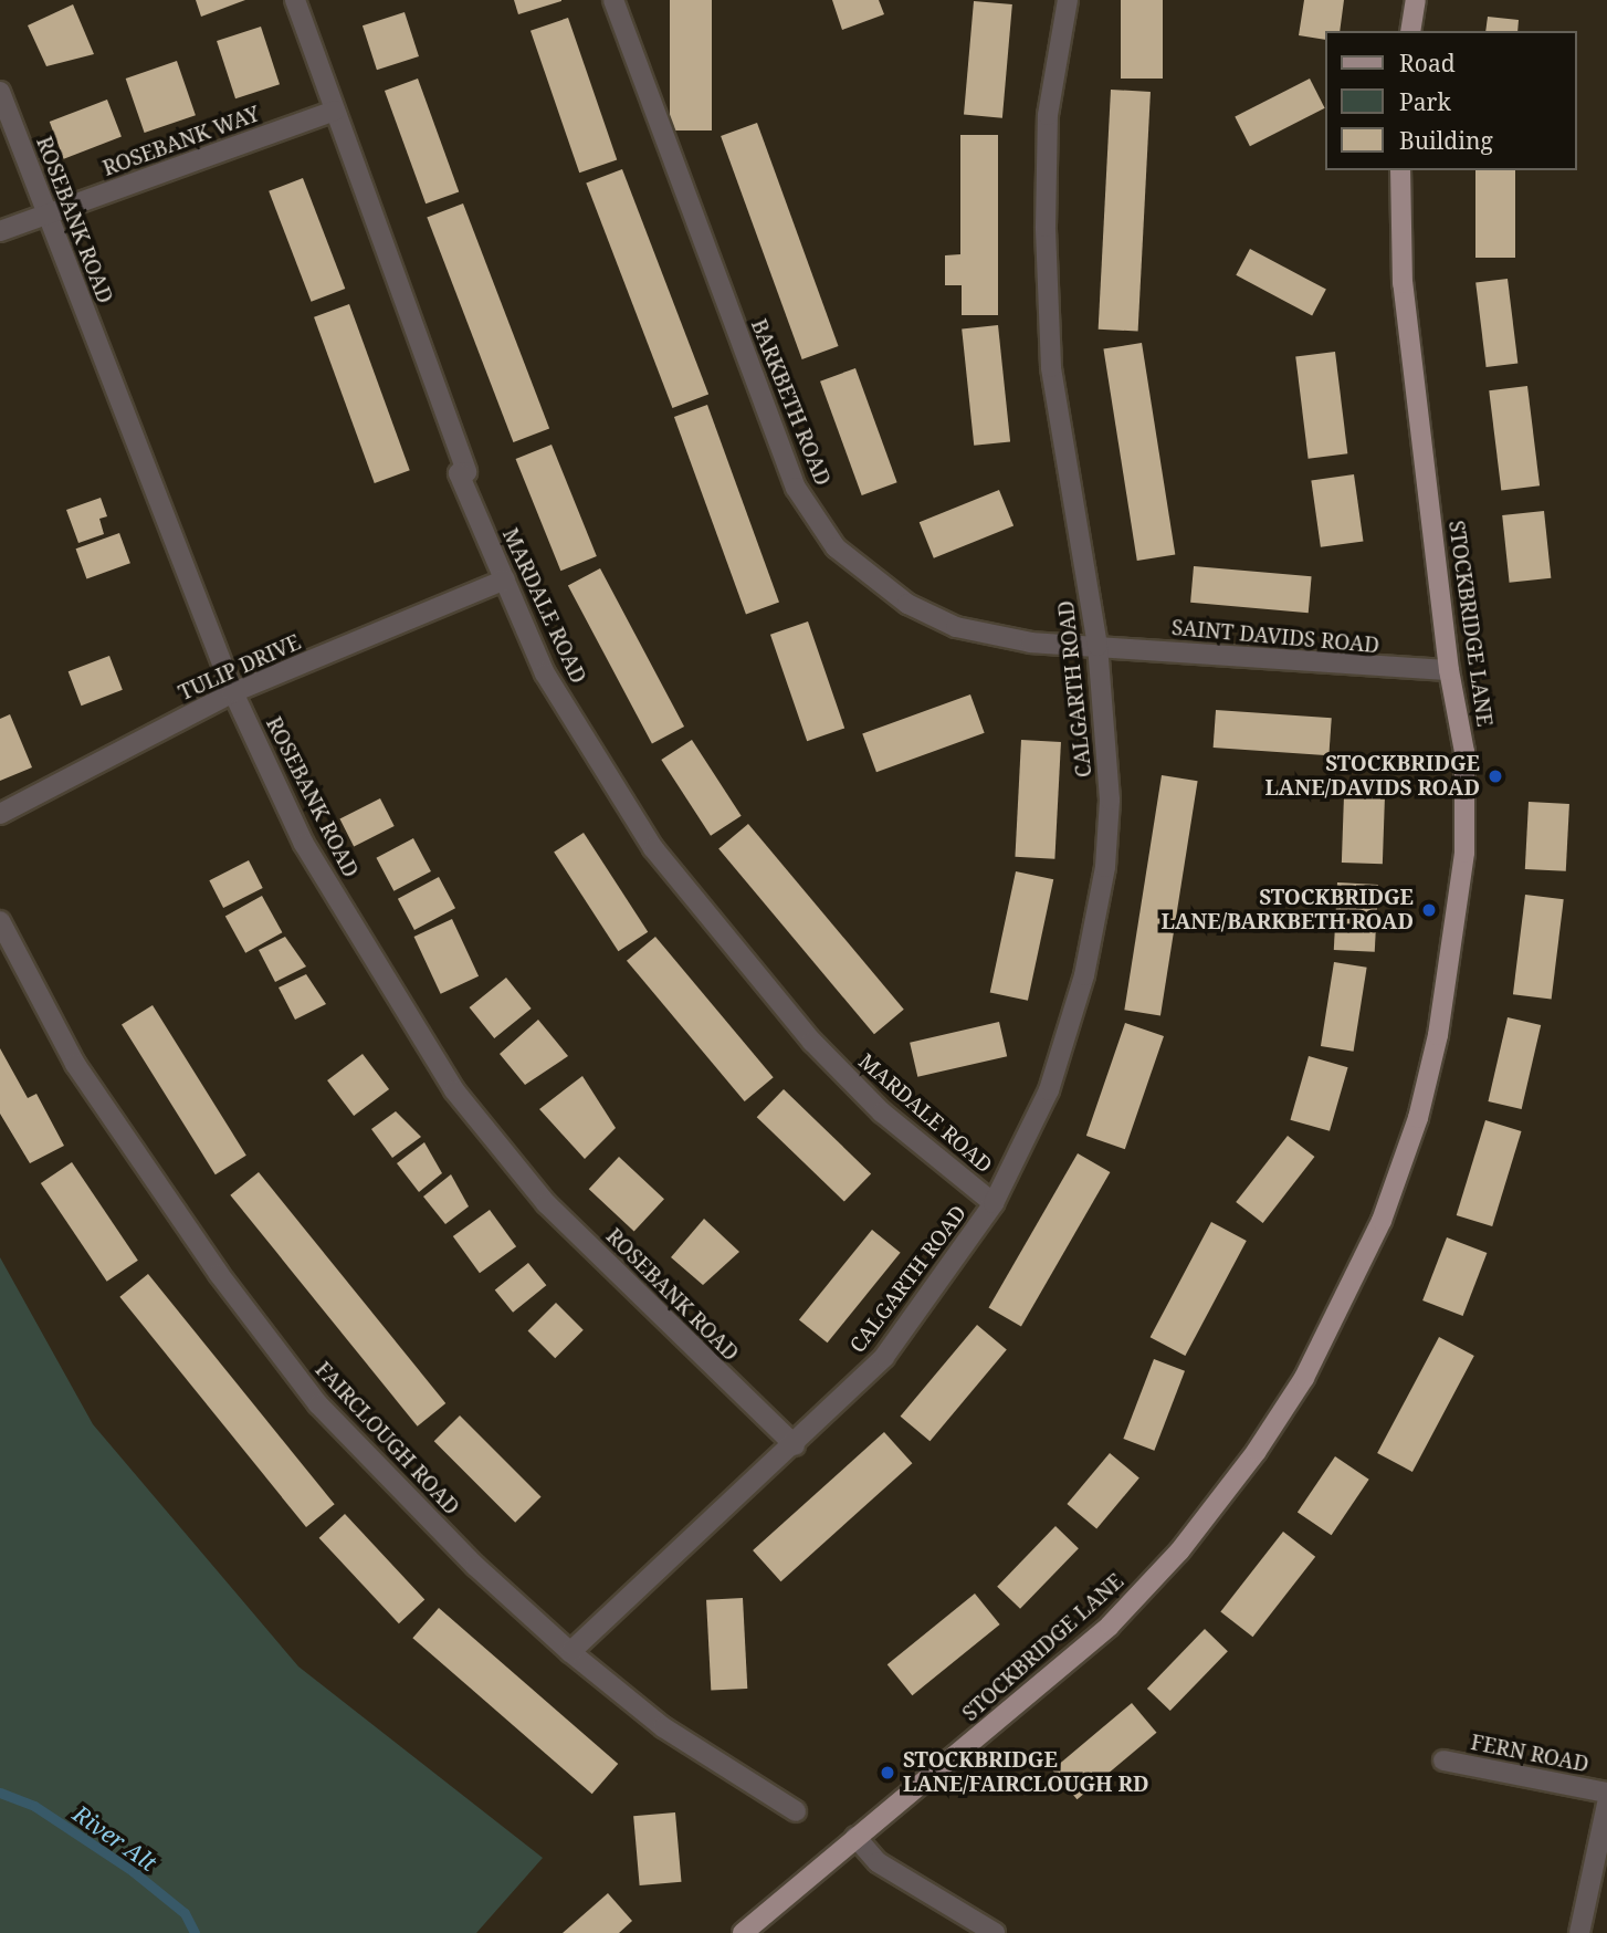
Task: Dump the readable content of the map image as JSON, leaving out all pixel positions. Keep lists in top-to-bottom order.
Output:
{
  "streets": {
    "main road": ["STOCKBRIDGE LANE"],
    "street": [
      "ROSEBANK WAY",
      "ROSEBANK ROAD",
      "BARKBETH ROAD",
      "MARDALE ROAD",
      "SAINT DAVIDS ROAD",
      "TULIP DRIVE",
      "CALGARTH ROAD",
      "FAIRCLOUGH ROAD",
      "FERN ROAD"
    ]
  },
  "crossings": [
    ["ROSEBANK WAY", "ROSEBANK ROAD"],
    ["ROSEBANK WAY", "MARDALE ROAD"],
    ["ROSEBANK ROAD", "TULIP DRIVE"],
    ["ROSEBANK ROAD", "CALGARTH ROAD"],
    ["BARKBETH ROAD", "SAINT DAVIDS ROAD"],
    ["BARKBETH ROAD", "CALGARTH ROAD"],
    ["MARDALE ROAD", "TULIP DRIVE"],
    ["MARDALE ROAD", "CALGARTH ROAD"],
    ["STOCKBRIDGE LANE", "SAINT DAVIDS ROAD"],
    ["SAINT DAVIDS ROAD", "CALGARTH ROAD"],
    ["CALGARTH ROAD", "FAIRCLOUGH ROAD"]
  ],
  "water": ["River Alt"],
  "places": ["STOCKBRIDGE LANE/DAVIDS ROAD", "STOCKBRIDGE LANE/BARKBETH ROAD", "STOCKBRIDGE LANE/FAIRCLOUGH RD"],
  "legend": ["Road", "Park", "Building"]
}
